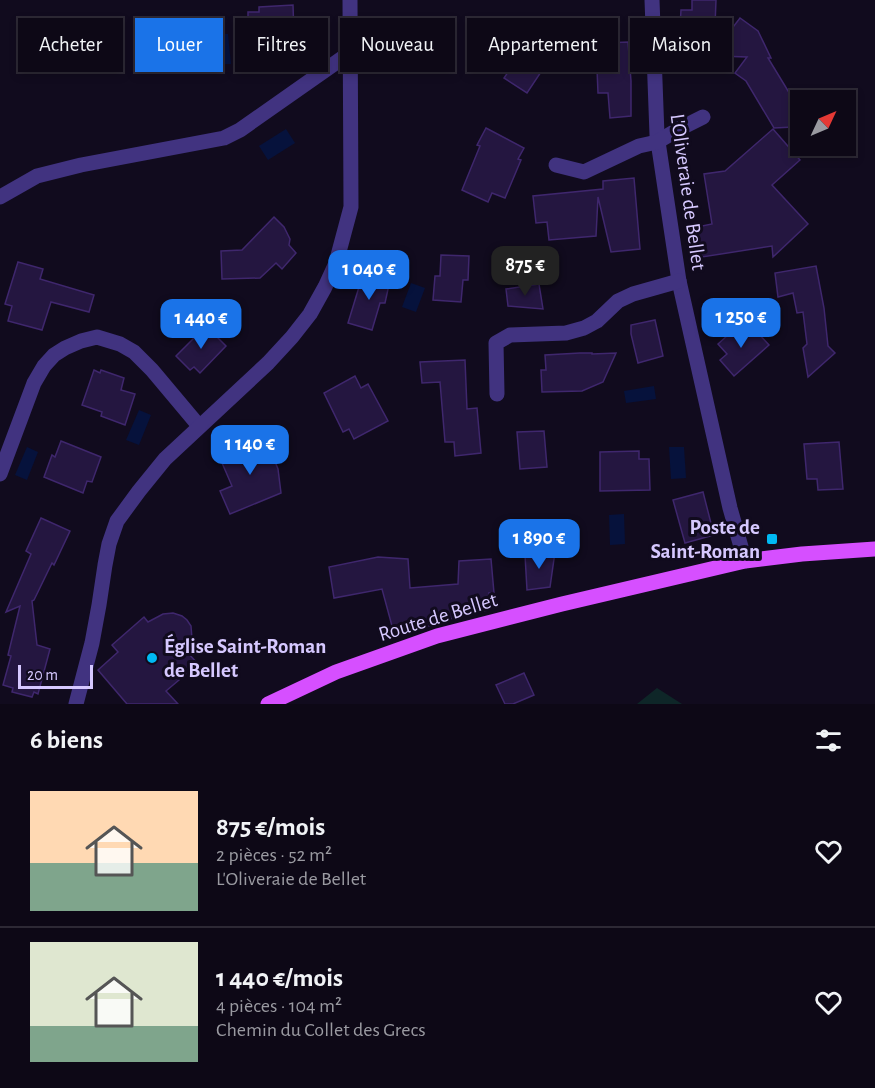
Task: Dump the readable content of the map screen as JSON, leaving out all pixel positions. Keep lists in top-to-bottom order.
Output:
{
  "streets": {
    "main road": ["Route de Bellet"],
    "street": ["L'Oliveraie de Bellet"]
  },
  "crossings": [
    ["L'Oliveraie de Bellet", "Route de Bellet"]
  ],
  "places": {
    "transit": ["Poste de Saint-Roman"],
    "other": ["Église Saint-Roman de Bellet"]
  },
  "scale_bar": "20 m",
  "north": "top right",
  "page": {
    "chip": [
      "Acheter",
      "Louer",
      "Filtres",
      "Nouveau",
      "Appartement",
      "Maison"
    ],
    "price": [
      "875 €",
      "1 040 €",
      "1 250 €",
      "1 440 €",
      "1 140 €",
      "1 890 €"
    ],
    "scale": "20 m",
    "heading": "6 biens",
    "list": [
      {
        "name": "875 €/mois",
        "note": "2 pièces · 52 m² · L'Oliveraie de Bellet"
      },
      {
        "name": "1 440 €/mois",
        "note": "4 pièces · 104 m² · Chemin du Collet des Grecs"
      }
    ]
  }
}
